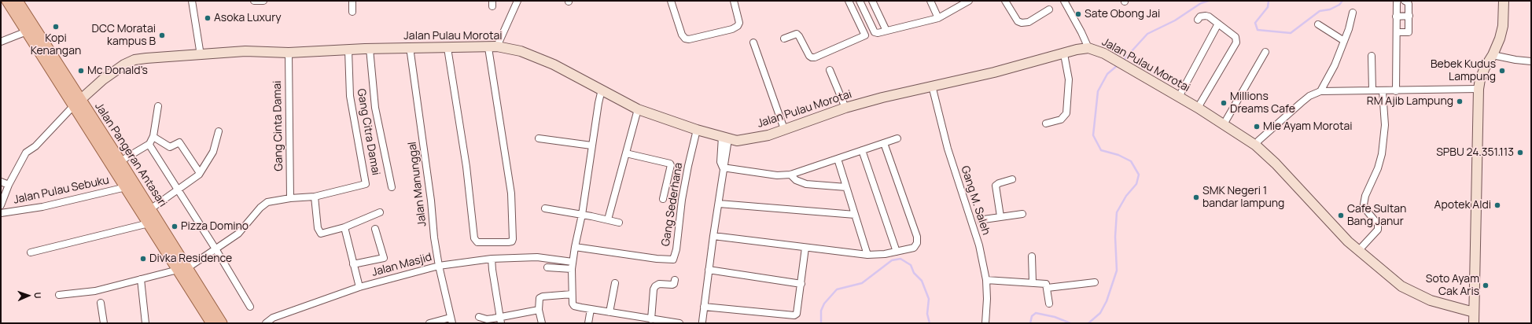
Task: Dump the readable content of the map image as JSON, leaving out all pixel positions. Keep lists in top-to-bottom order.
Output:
{
  "streets": {
    "main road": ["Jalan Pangeran Antasari"],
    "street": [
      "Jalan Pulau Morotai",
      "Gang Cinta Damai",
      "Gang Citra Damai",
      "Jalan Manunggal",
      "Jalan Pulau Sebuku",
      "Gang M. Saleh",
      "Gang Sederhana",
      "Jalan Masjid"
    ]
  },
  "crossings": [
    ["Jalan Pulau Morotai", "Gang Cinta Damai"],
    ["Jalan Pulau Morotai", "Gang Citra Damai"],
    ["Jalan Pulau Morotai", "Jalan Pangeran Antasari"],
    ["Jalan Pulau Morotai", "Jalan Manunggal"],
    ["Jalan Pulau Morotai", "Gang M. Saleh"],
    ["Jalan Pulau Morotai", "Gang Sederhana"],
    ["Jalan Pangeran Antasari", "Jalan Pulau Sebuku"],
    ["Jalan Manunggal", "Jalan Masjid"]
  ],
  "places": [
    "Sate Obong Jai",
    "Asoka Luxury",
    "Kopi Kenangan",
    "DCC Moratai kampus B",
    "Mc Donald's",
    "Bebek Kudus Lampung",
    "RM Ajib Lampung",
    "Millions Dreams Cafe",
    "Mie Ayam Morotai",
    "SPBU 24.351.113",
    "SMK Negeri 1 bandar lampung",
    "Apotek Aldi",
    "Cafe Sultan Bang Janur",
    "Pizza Domino",
    "Divka Residence",
    "Soto Ayam Cak Aris"
  ],
  "north": "right"
}
